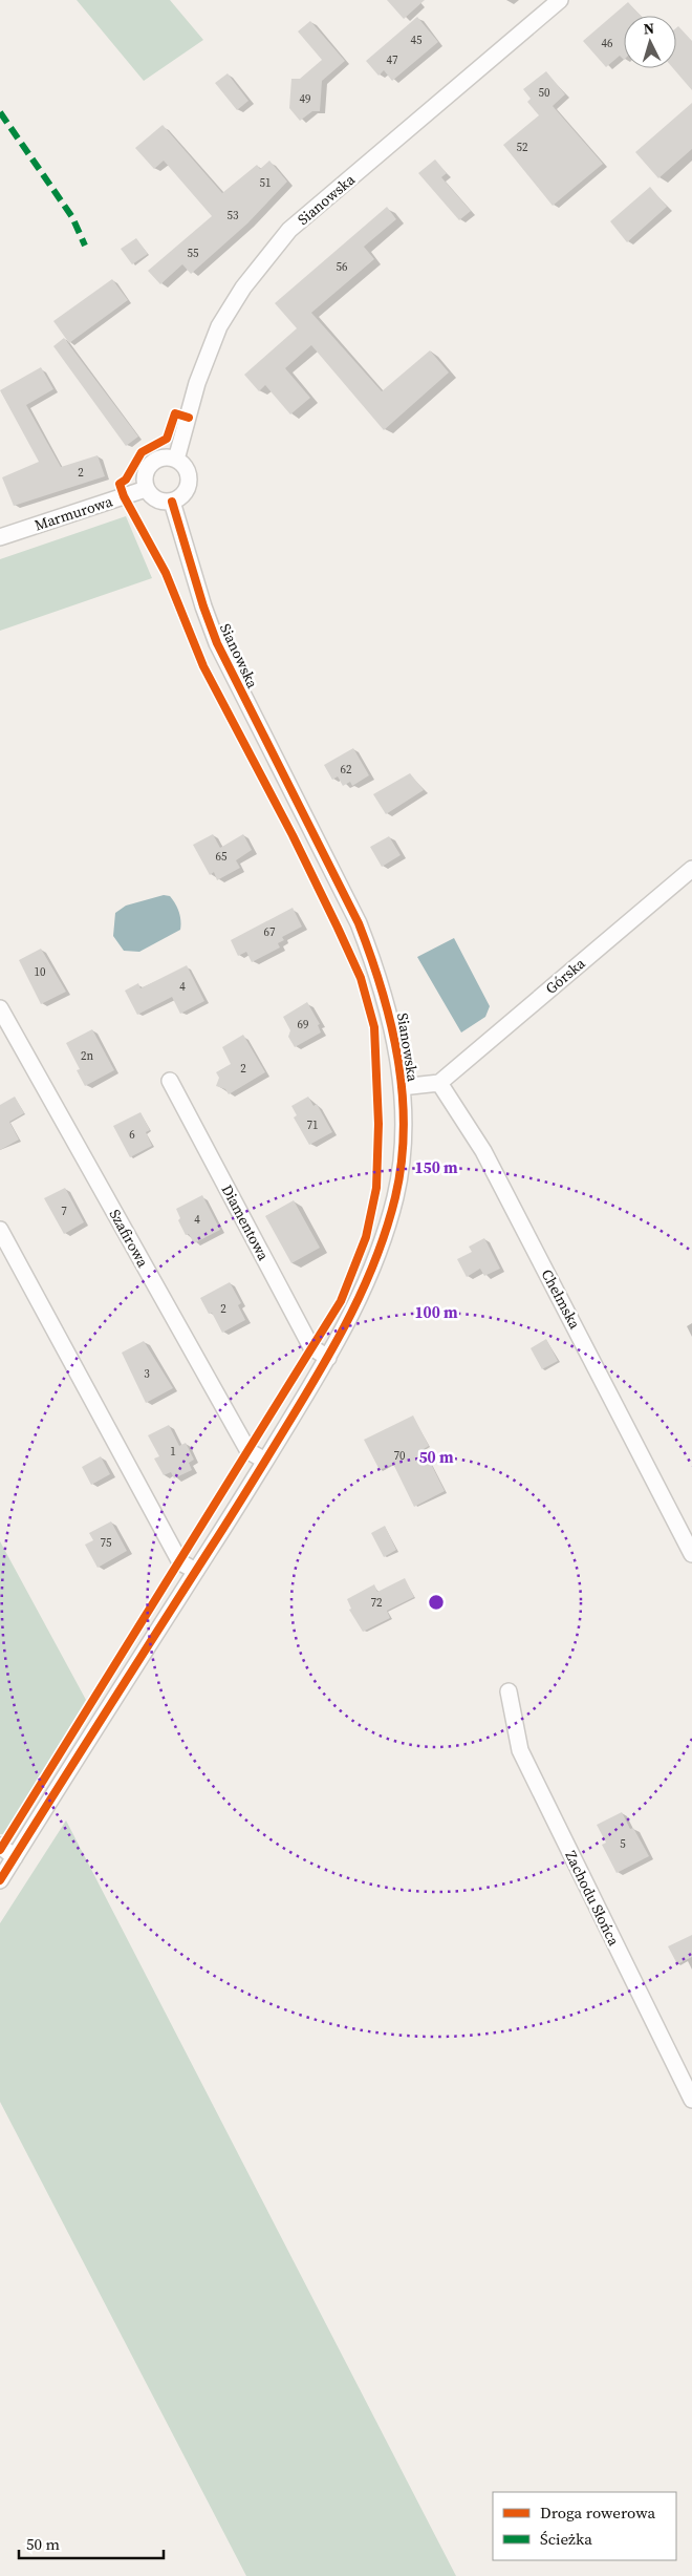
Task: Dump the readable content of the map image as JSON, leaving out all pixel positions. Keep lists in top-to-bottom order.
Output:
{
  "streets": {
    "street": [
      "Sianowska",
      "Marmurowa",
      "Górska",
      "Diamentowa",
      "Szafirowa",
      "Chełmska",
      "Zachodu Słońca"
    ]
  },
  "crossings": [
    ["Sianowska", "Marmurowa"],
    ["Sianowska", "Diamentowa"],
    ["Sianowska", "Szafirowa"],
    ["Górska", "Chełmska"]
  ],
  "house_numbers": [
    "45",
    "46",
    "47",
    "50",
    "49",
    "52",
    "51",
    "53",
    "55",
    "56",
    "2",
    "62",
    "65",
    "67",
    "10",
    "4",
    "69",
    "2n",
    "2",
    "71",
    "6",
    "7",
    "4",
    "2",
    "3",
    "1",
    "70",
    "75",
    "72",
    "5"
  ],
  "legend": ["Droga rowerowa", "Ścieżka"],
  "scale_bar": "50 m",
  "north": "top",
  "rings": ["150 m", "100 m", "50 m"]
}
